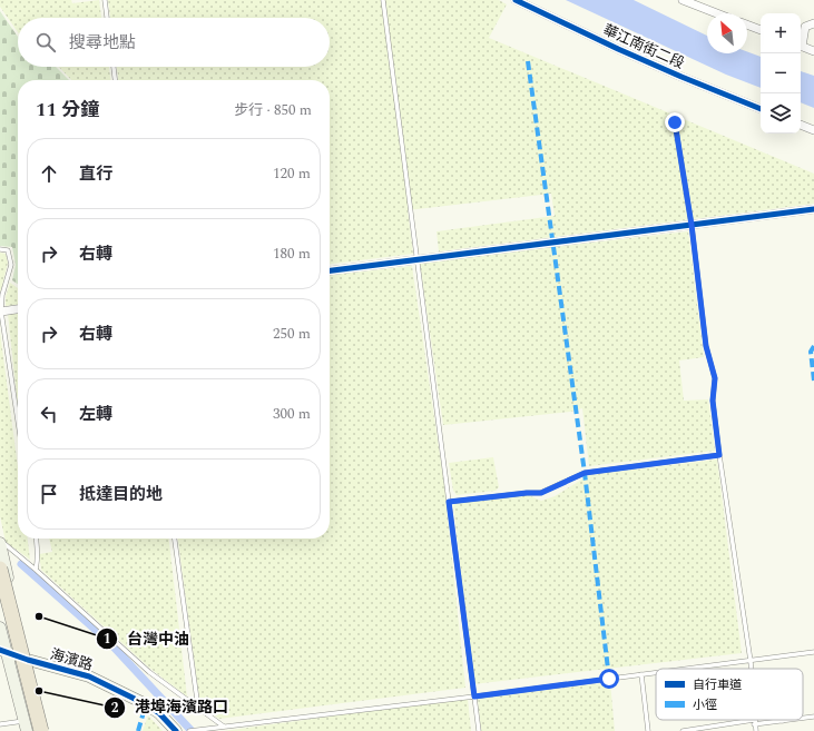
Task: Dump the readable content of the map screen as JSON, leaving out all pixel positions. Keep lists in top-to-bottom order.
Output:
{
  "streets": {
    "street": ["華江南街二段", "海濱路"]
  },
  "places": ["台灣中油", "港埠海濱路口"],
  "legend": ["自行車道", "小徑"],
  "north": "top left",
  "page": {
    "map_buttons": ["+", "−"],
    "search": "搜尋地點",
    "heading": ["11 分鐘", "步行 · 850 m"],
    "list": [
      ["直行", "120 m"],
      ["右轉", "180 m"],
      ["右轉", "250 m"],
      ["左轉", "300 m"],
      "抵達目的地"
    ]
  }
}
